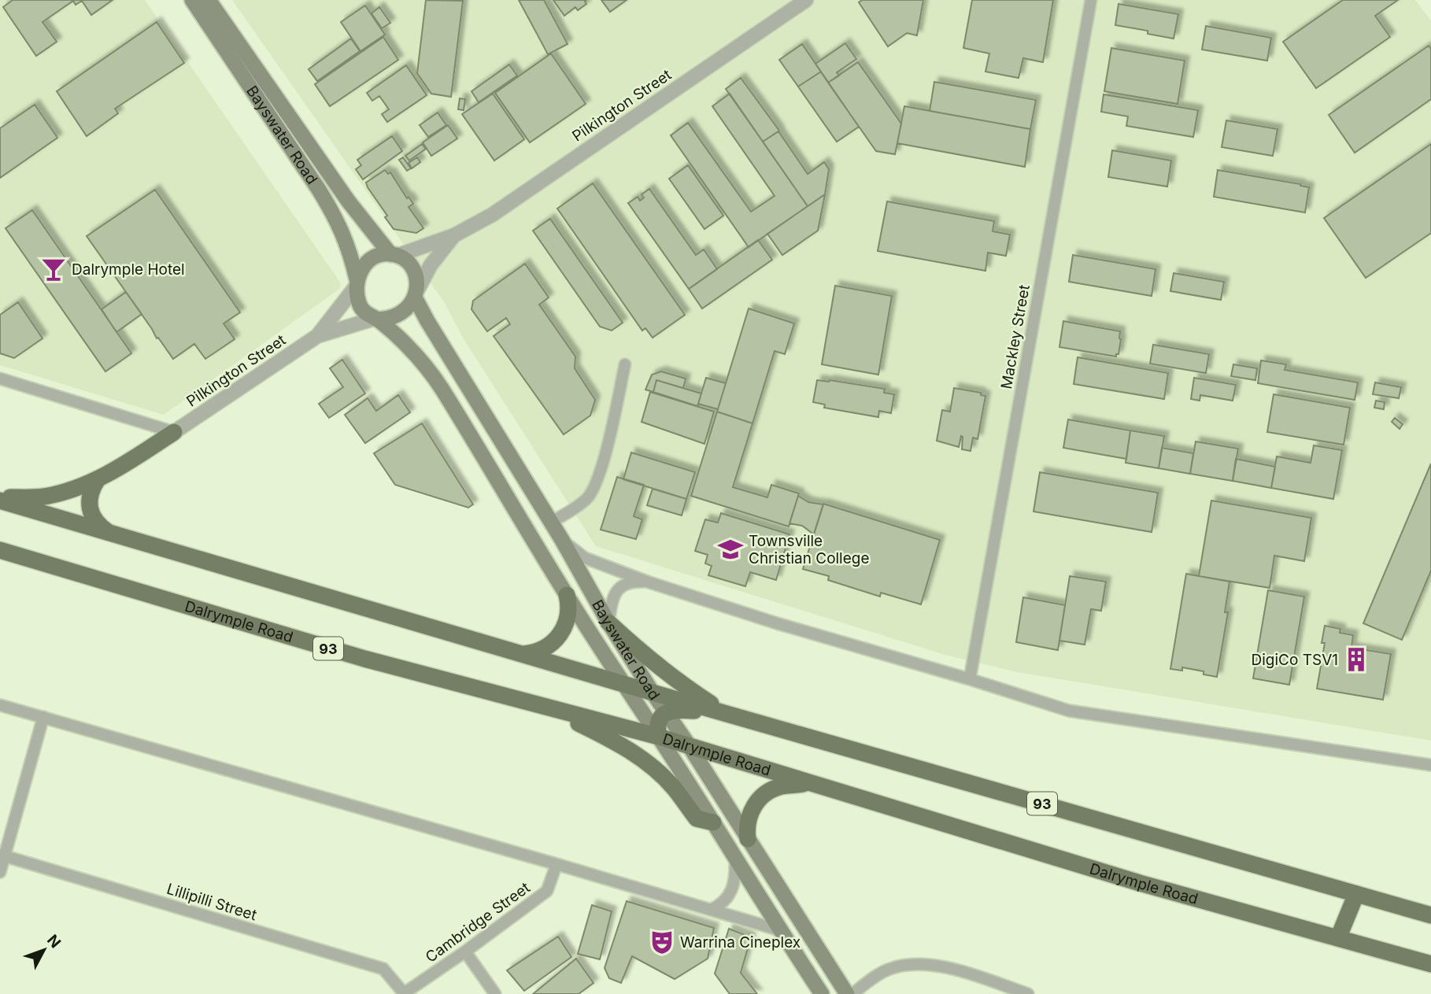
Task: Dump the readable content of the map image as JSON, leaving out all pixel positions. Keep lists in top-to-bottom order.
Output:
{
  "streets": {
    "main road": ["Bayswater Road", "Dalrymple Road", "93"],
    "street": [
      "Pilkington Street",
      "Mackley Street",
      "Lillipilli Street",
      "Cambridge Street"
    ]
  },
  "crossings": [
    ["Pilkington Street", "Bayswater Road"],
    ["Bayswater Road", "Dalrymple Road"],
    ["Bayswater Road", "93"],
    ["Lillipilli Street", "Cambridge Street"]
  ],
  "places": {
    "bar": ["Dalrymple Hotel"],
    "school or university": ["Townsville Christian College"],
    "building": ["DigiCo TSV1"],
    "theatre": ["Warrina Cineplex"]
  },
  "north": "top right"
}
